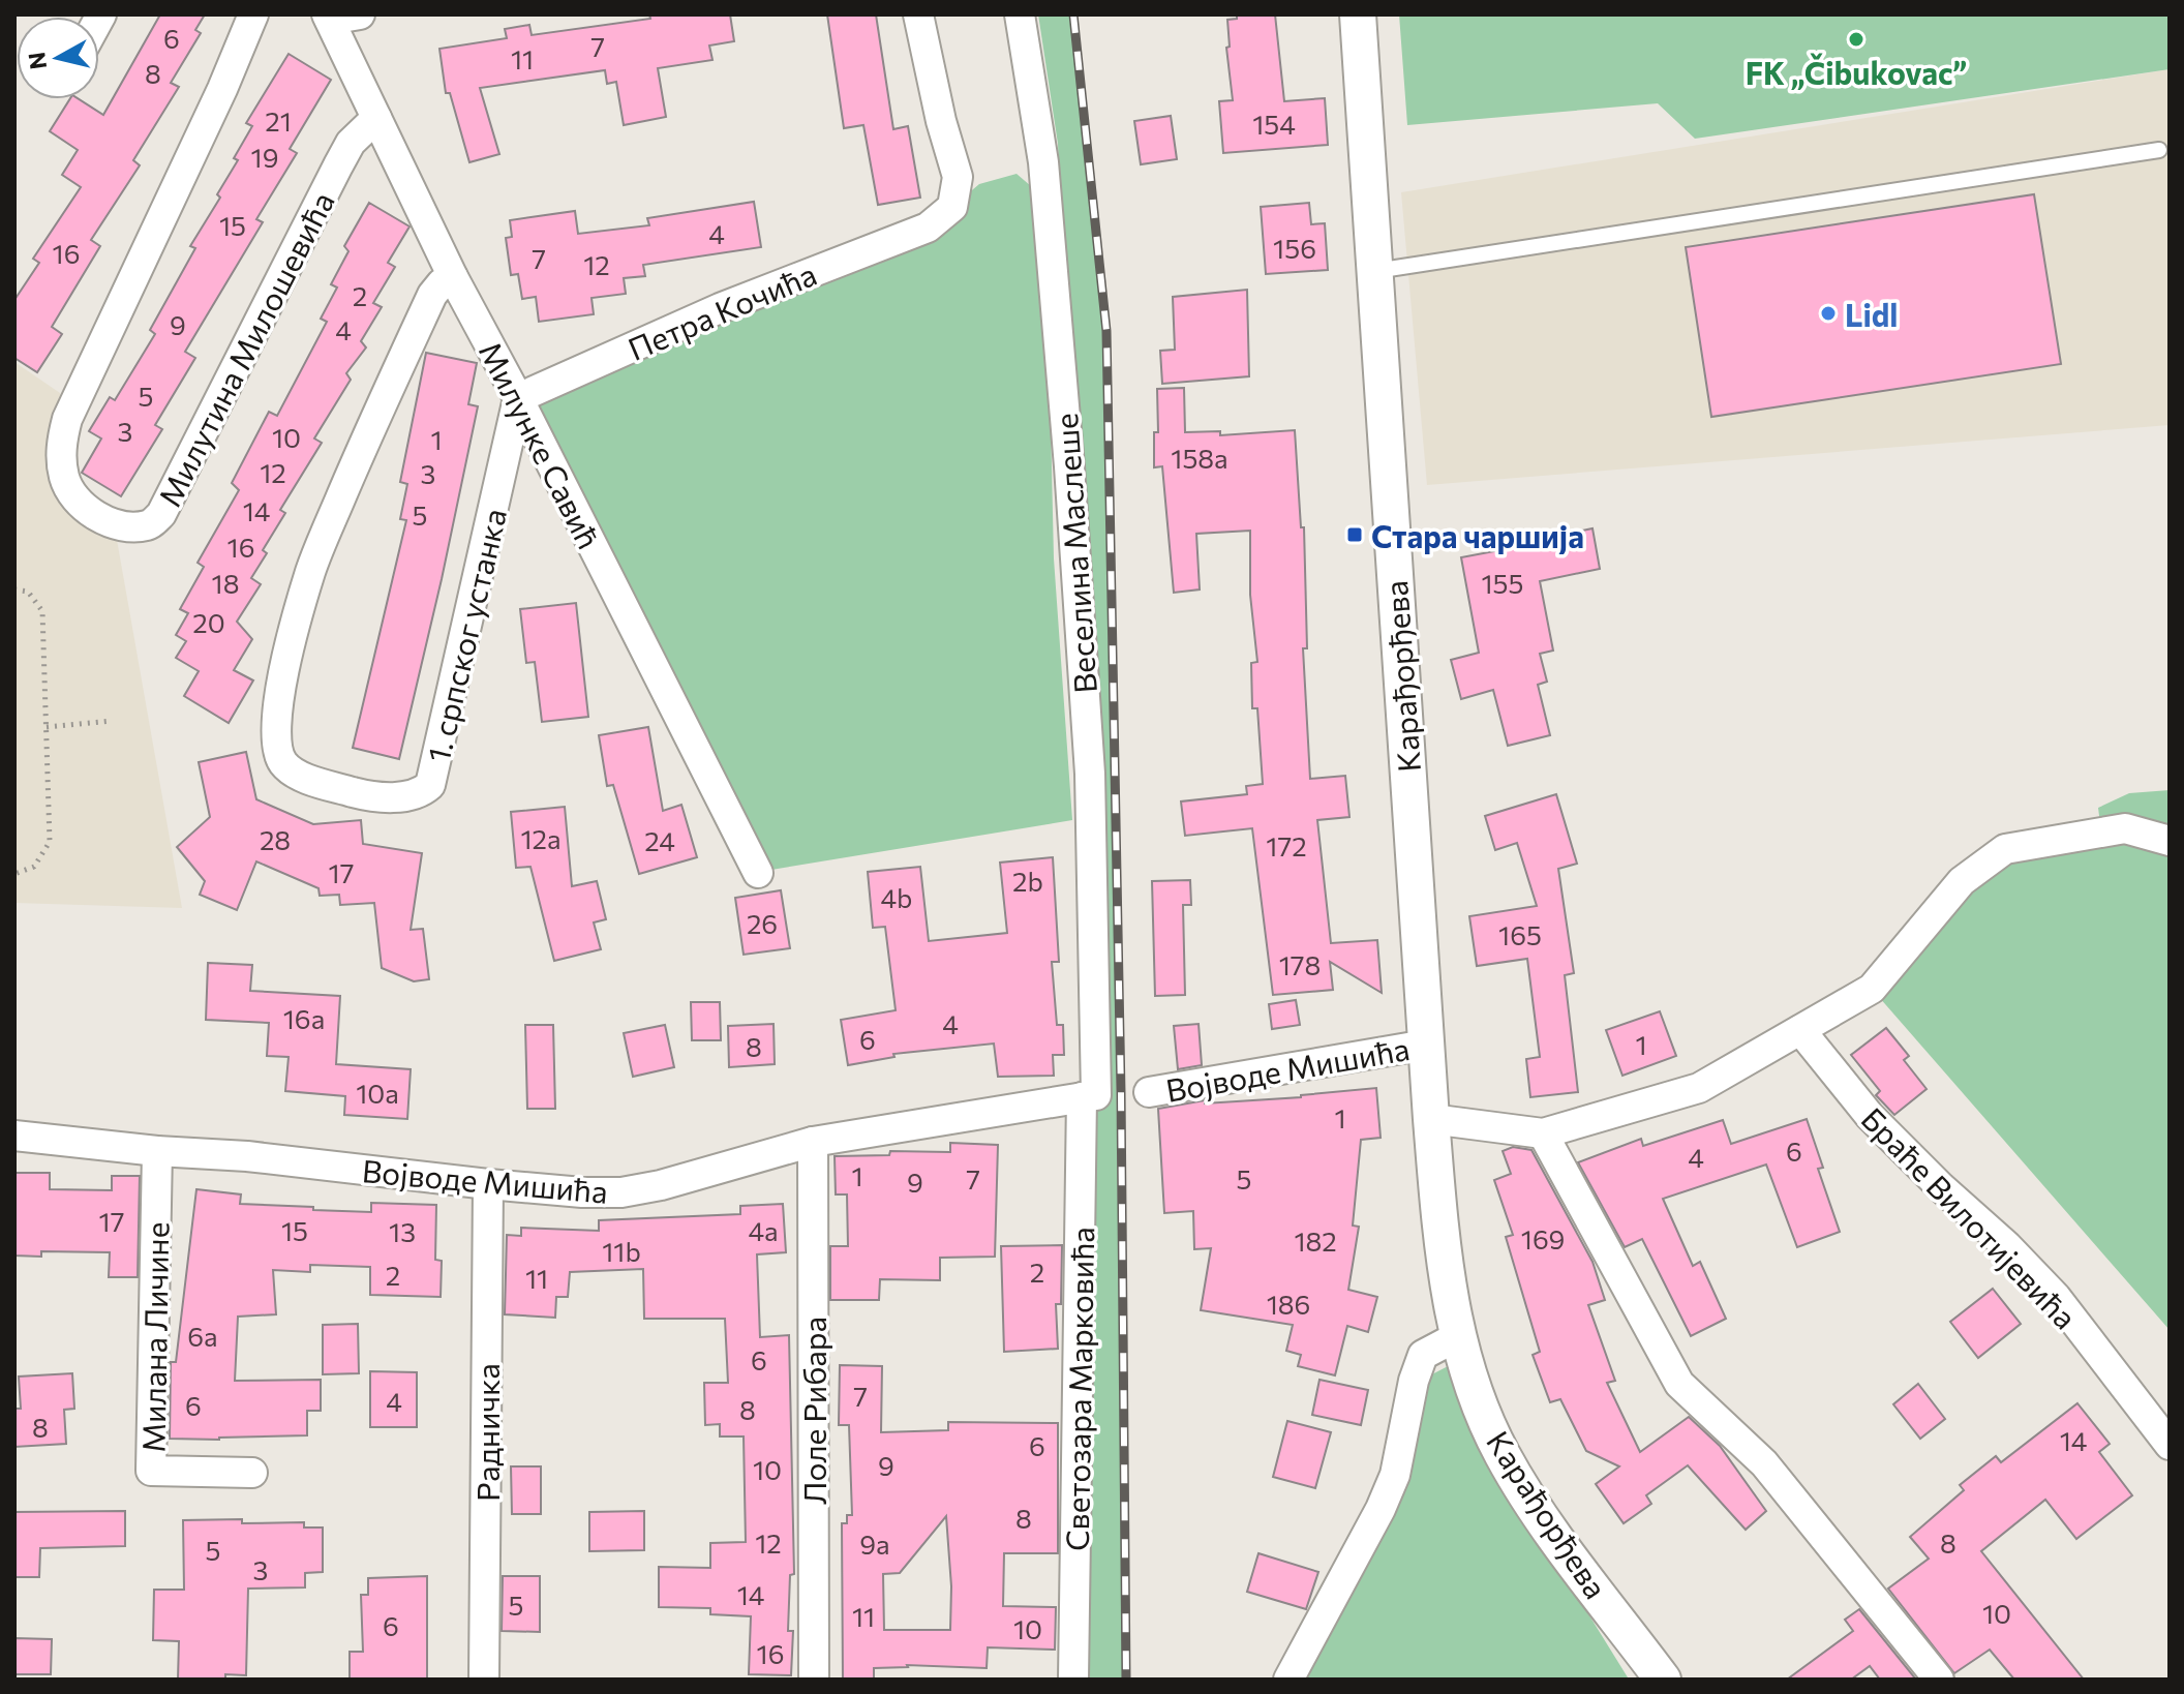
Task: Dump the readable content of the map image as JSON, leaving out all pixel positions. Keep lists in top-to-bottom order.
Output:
{
  "streets": {
    "street": [
      "Петра Кочића",
      "Милутина Милошевића",
      "Милунке Савић",
      "Веселина Маслеше",
      "1. српског устанка",
      "Карађорђева",
      "Војводе Мишића",
      "Браће Вилотијевића",
      "Милана Личине",
      "Светозара Марковића",
      "Лоле Рибара",
      "Радничка"
    ]
  },
  "crossings": [
    ["Петра Кочића", "Милунке Савић"],
    ["Петра Кочића", "1. српског устанка"],
    ["Милутина Милошевића", "Милунке Савић"],
    ["Милунке Савић", "1. српског устанка"],
    ["Веселина Маслеше", "Војводе Мишића"],
    ["Веселина Маслеше", "Светозара Марковића"],
    ["Карађорђева", "Војводе Мишића"],
    ["Војводе Мишића", "Милана Личине"],
    ["Војводе Мишића", "Светозара Марковића"],
    ["Војводе Мишића", "Лоле Рибара"],
    ["Војводе Мишића", "Радничка"]
  ],
  "places": {
    "other": ["FK „Čibukovac”", "Lidl"],
    "transit": ["Стара чаршија"]
  },
  "house_numbers": [
    "6",
    "7",
    "11",
    "8",
    "21",
    "154",
    "19",
    "15",
    "4",
    "156",
    "16",
    "7",
    "12",
    "2",
    "9",
    "4",
    "5",
    "3",
    "10",
    "1",
    "158a",
    "12",
    "3",
    "14",
    "5",
    "16",
    "18",
    "155",
    "20",
    "12a",
    "28",
    "24",
    "172",
    "17",
    "2b",
    "4b",
    "26",
    "165",
    "178",
    "16a",
    "4",
    "6",
    "1",
    "8",
    "10a",
    "1",
    "6",
    "4",
    "1",
    "7",
    "5",
    "9",
    "17",
    "15",
    "4a",
    "13",
    "169",
    "182",
    "11b",
    "2",
    "2",
    "11",
    "186",
    "6a",
    "6",
    "7",
    "4",
    "6",
    "8",
    "8",
    "14",
    "6",
    "9",
    "10",
    "8",
    "12",
    "8",
    "9a",
    "5",
    "3",
    "14",
    "5",
    "10",
    "11",
    "6",
    "10",
    "16"
  ],
  "north": "left"
}
